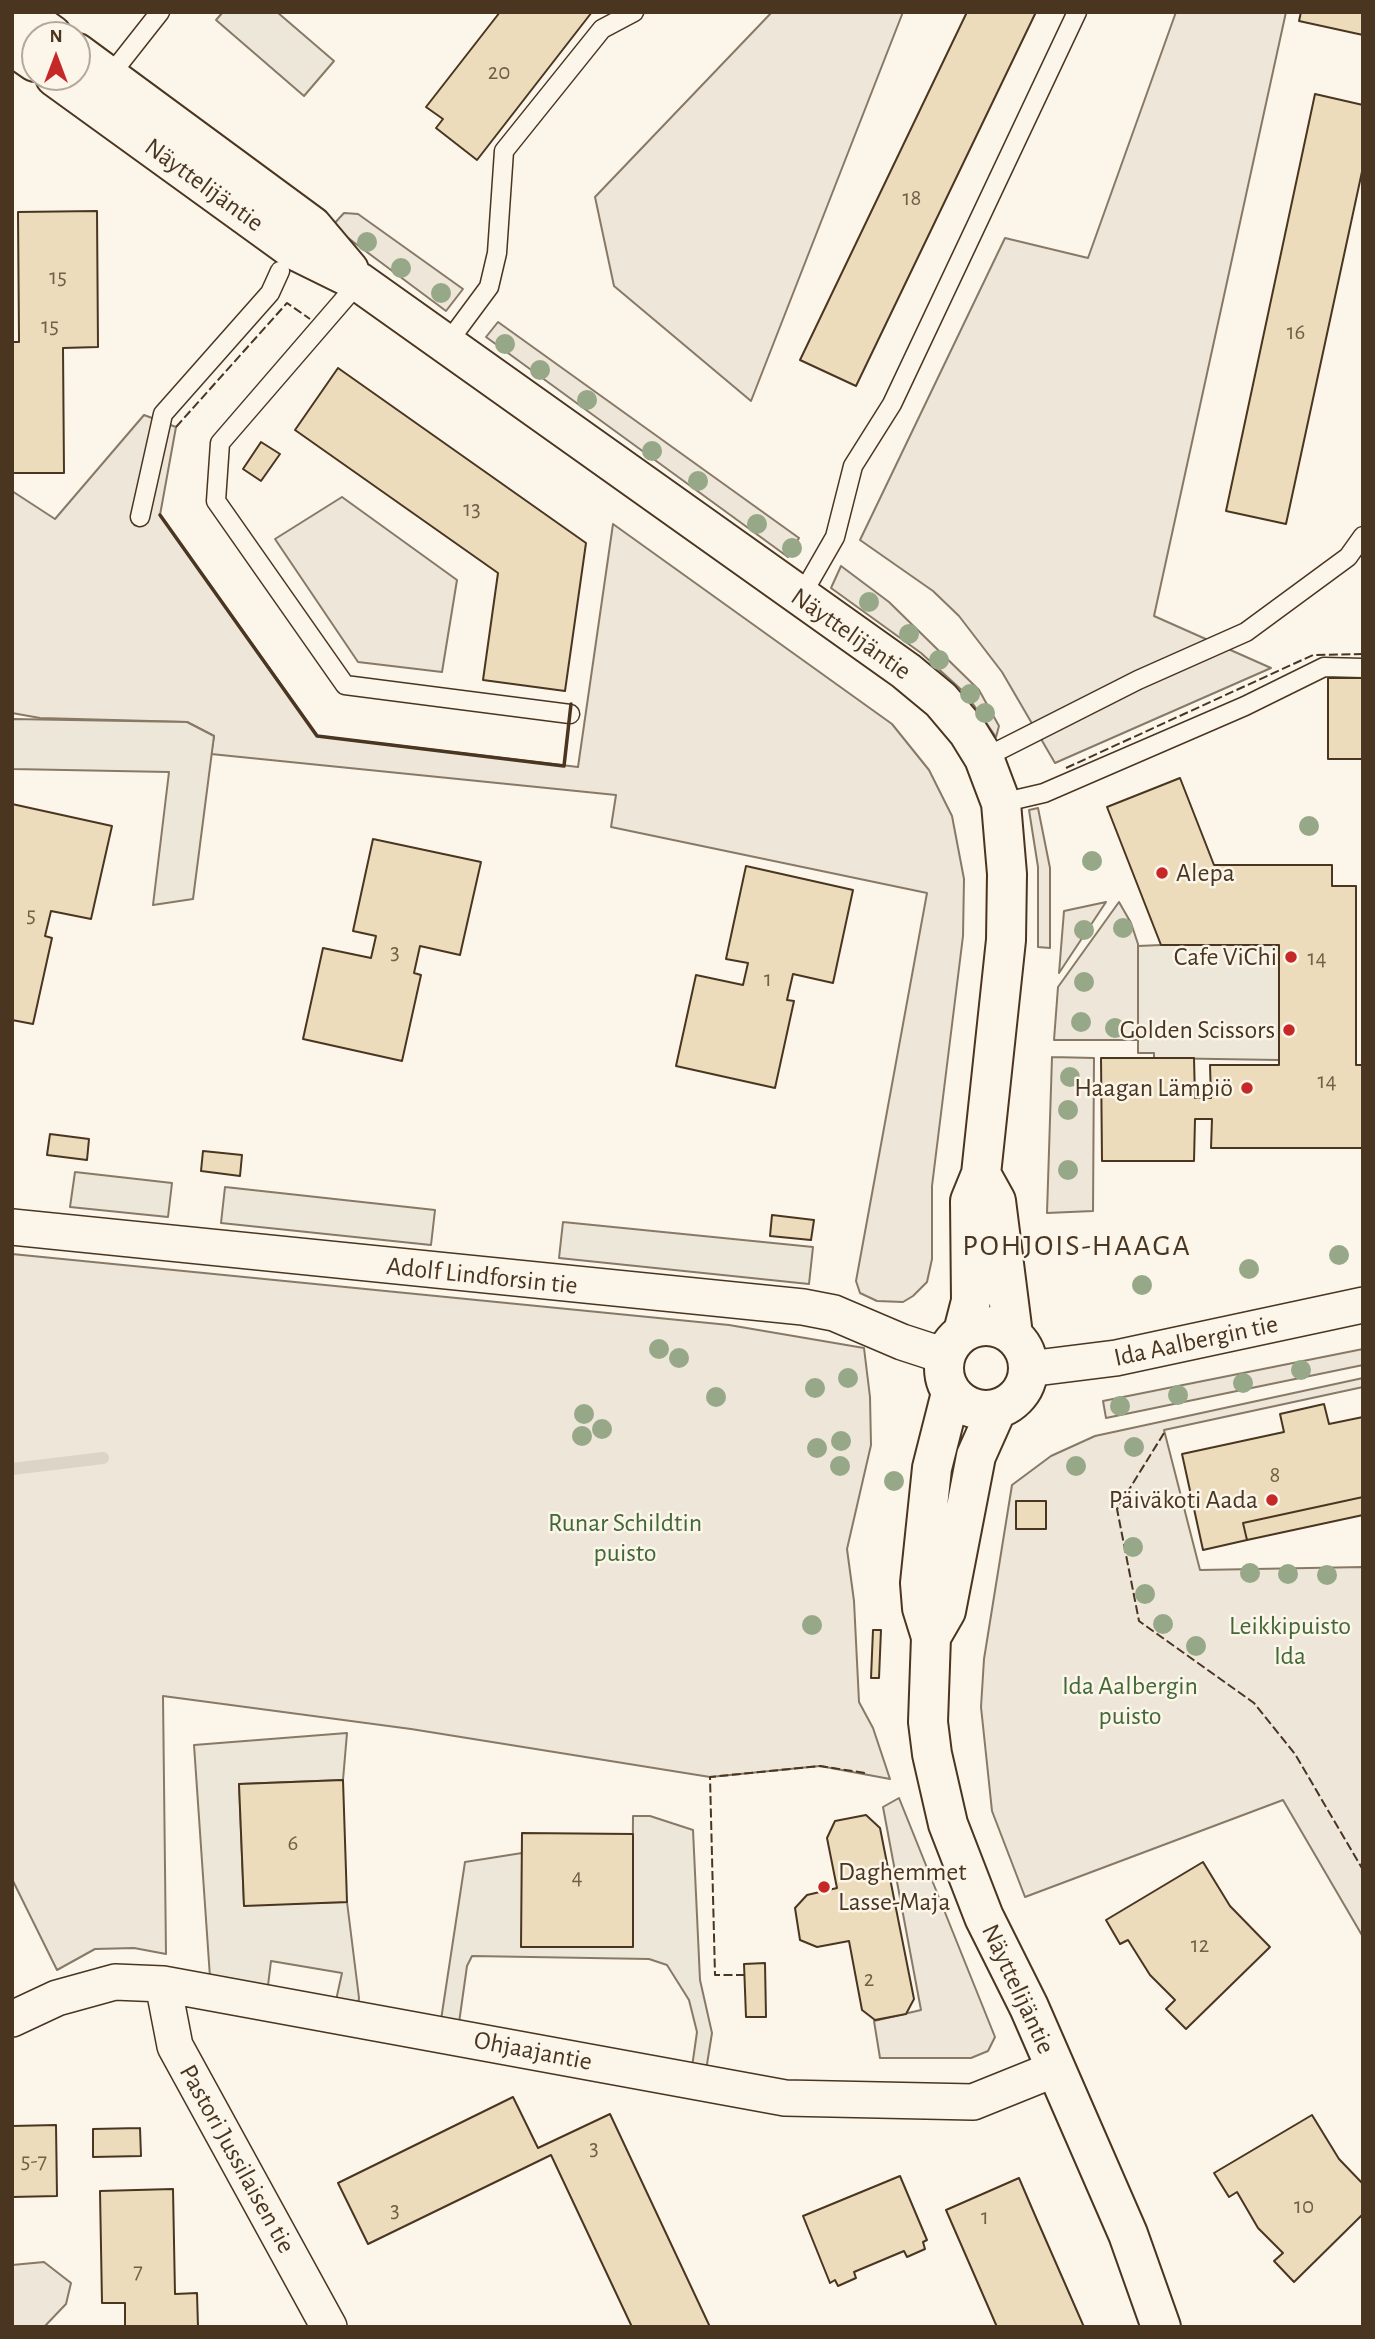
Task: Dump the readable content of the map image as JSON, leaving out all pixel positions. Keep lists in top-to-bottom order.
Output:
{
  "streets": {
    "main road": ["Näyttelijäntie"],
    "street": [
      "Adolf Lindforsin tie",
      "Ida Aalbergin tie",
      "Ohjaajantie",
      "Pastori Jussilaisen tie"
    ]
  },
  "crossings": [
    ["Näyttelijäntie", "Adolf Lindforsin tie"],
    ["Näyttelijäntie", "Ida Aalbergin tie"],
    ["Näyttelijäntie", "Ohjaajantie"],
    ["Adolf Lindforsin tie", "Ida Aalbergin tie"],
    ["Ohjaajantie", "Pastori Jussilaisen tie"]
  ],
  "districts": ["POHJOIS-HAAGA"],
  "parks": ["Runar Schildtin puisto", "Leikkipuisto Ida", "Ida Aalbergin puisto"],
  "places": [
    "Alepa",
    "Cafe ViChi",
    "Golden Scissors",
    "Haagan Lämpiö",
    "Päiväkoti Aada",
    "Daghemmet Lasse-Maja"
  ],
  "house_numbers": [
    "20",
    "18",
    "15",
    "15",
    "16",
    "13",
    "5",
    "3",
    "14",
    "1",
    "14",
    "8",
    "6",
    "4",
    "12",
    "2",
    "3",
    "5-7",
    "10",
    "3",
    "1",
    "7"
  ],
  "north": "top"
}
